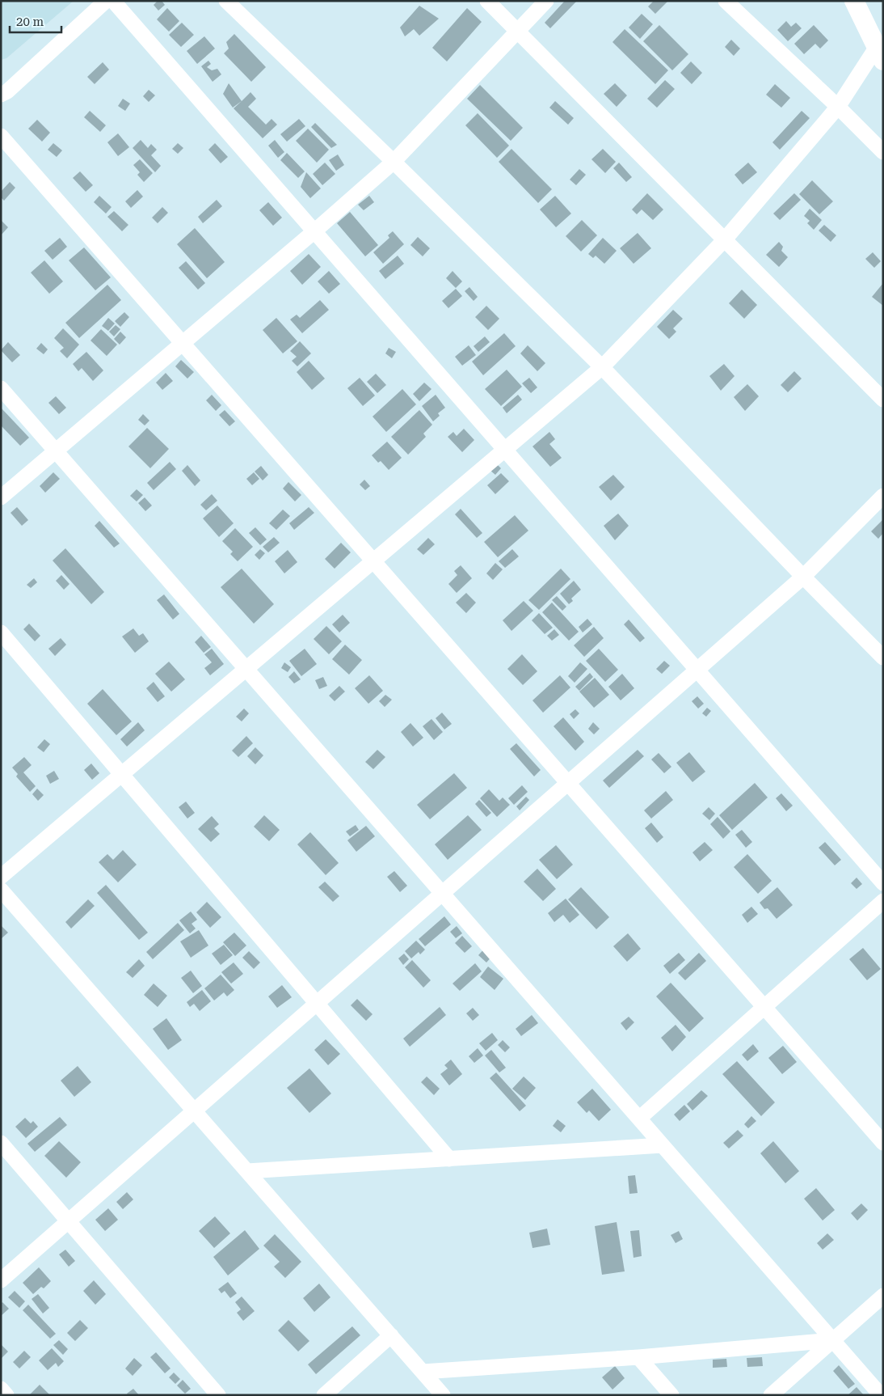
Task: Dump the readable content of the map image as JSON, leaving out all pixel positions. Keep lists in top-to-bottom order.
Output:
{
  "scale_bar": "20 m"
}
